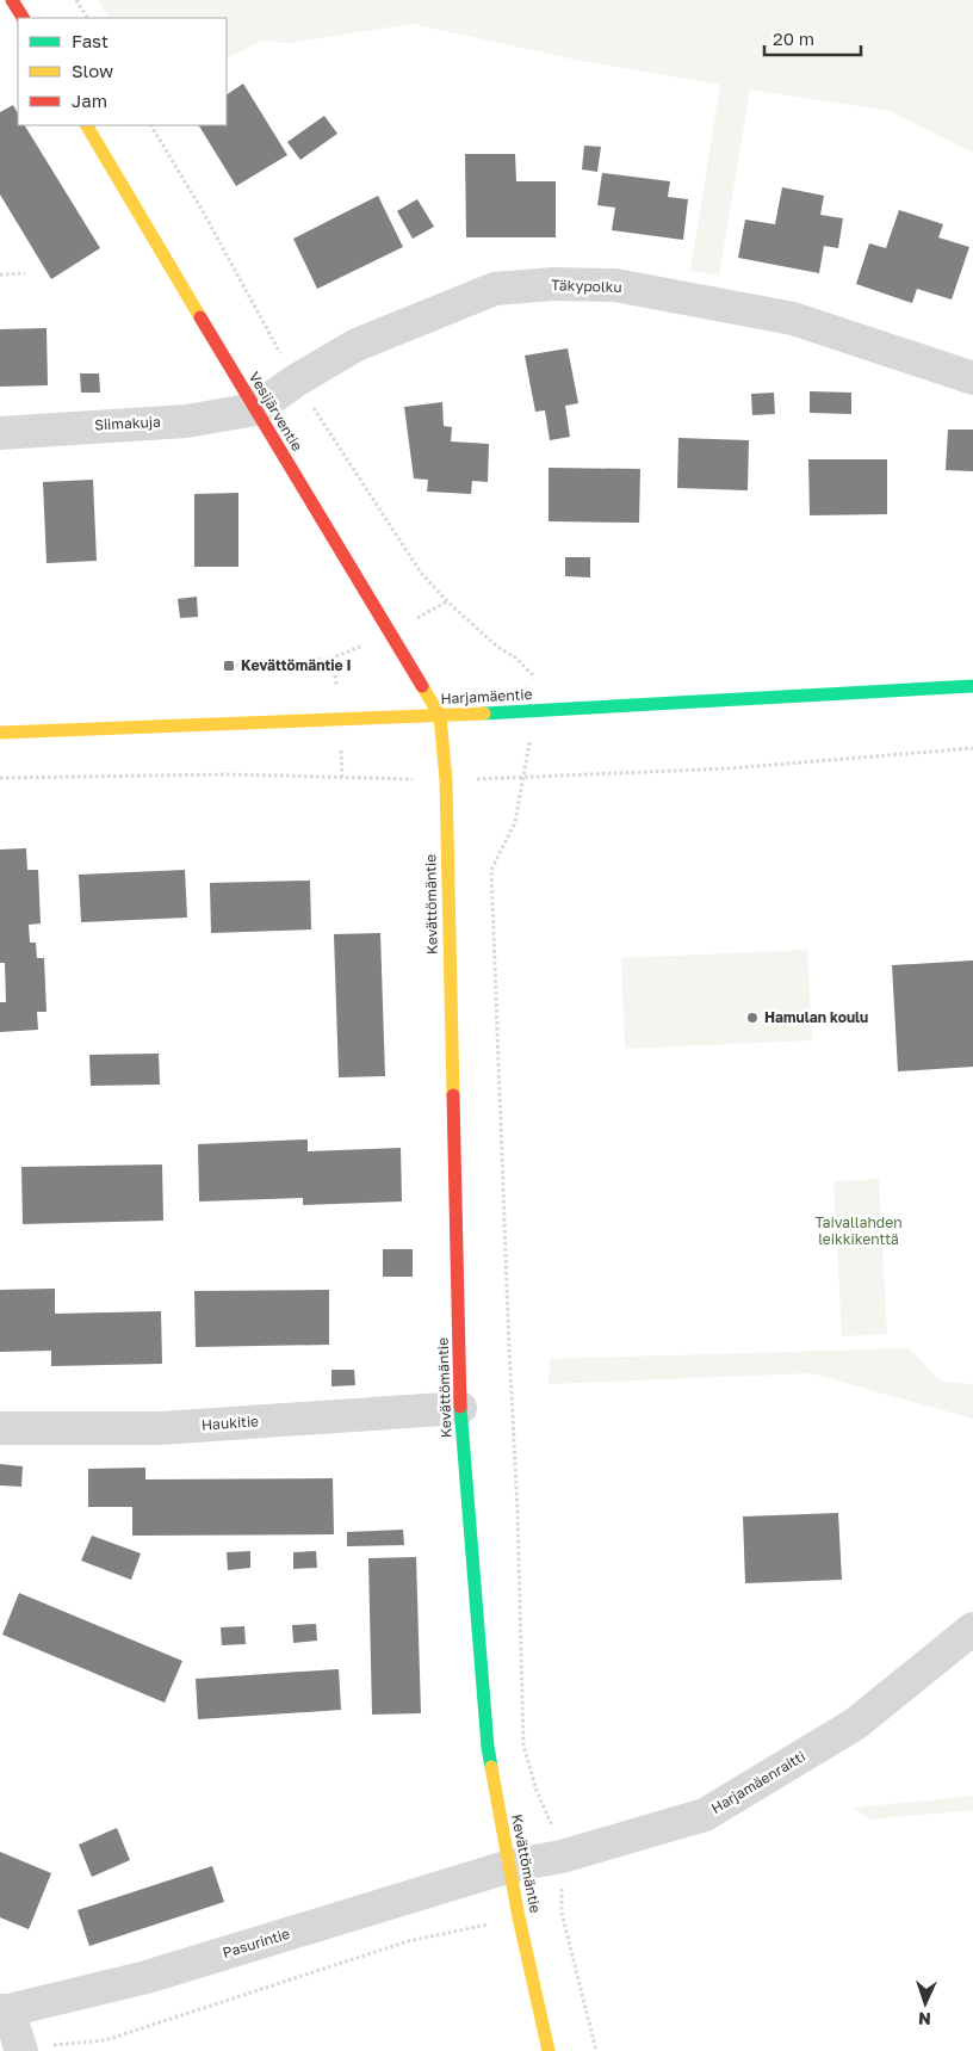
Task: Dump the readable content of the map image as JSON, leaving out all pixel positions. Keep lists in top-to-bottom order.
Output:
{
  "streets": {
    "street": [
      "Täkypolku",
      "Vesijärventie",
      "Siimakuja",
      "Harjamäentie",
      "Kevättömäntie",
      "Haukitie",
      "Harjamäenraitti",
      "Pasurintie"
    ]
  },
  "crossings": [
    ["Täkypolku", "Vesijärventie"],
    ["Täkypolku", "Siimakuja"],
    ["Vesijärventie", "Siimakuja"],
    ["Vesijärventie", "Harjamäentie"],
    ["Vesijärventie", "Kevättömäntie"],
    ["Harjamäentie", "Kevättömäntie"],
    ["Kevättömäntie", "Haukitie"],
    ["Kevättömäntie", "Harjamäenraitti"],
    ["Kevättömäntie", "Pasurintie"],
    ["Harjamäenraitti", "Pasurintie"]
  ],
  "parks": ["Taivallahden leikkikenttä"],
  "places": {
    "transit": ["Kevättömäntie I"],
    "other": ["Hamulan koulu"]
  },
  "legend": ["Fast", "Slow", "Jam"],
  "scale_bar": "20 m",
  "north": "bottom"
}
